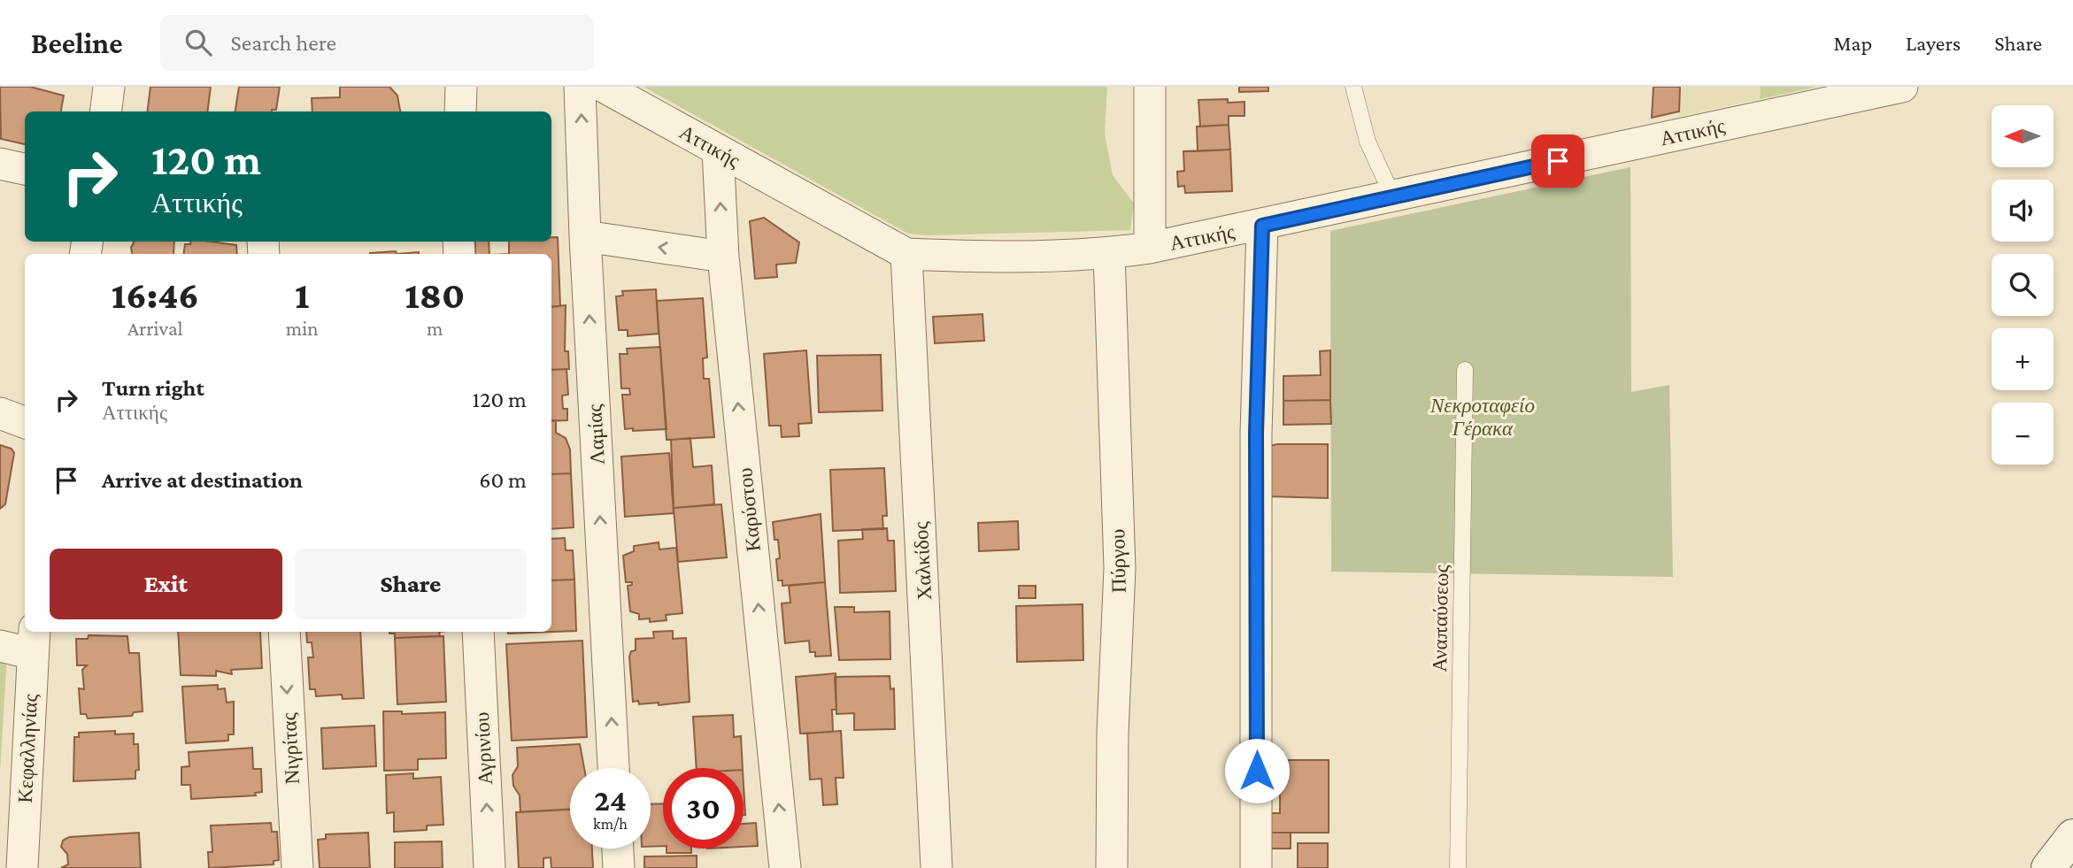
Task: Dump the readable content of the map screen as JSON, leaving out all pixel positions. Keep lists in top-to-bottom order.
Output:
{
  "streets": {
    "street": [
      "Αττικής",
      "Λαμίας",
      "Καρύστου",
      "Χαλκίδος",
      "Πύργου",
      "Κεφαλληνίας",
      "Νιγρίτας",
      "Αγρινίου"
    ],
    "lane": ["Αναπαύσεως"]
  },
  "crossings": [
    ["Αττικής", "Καρύστου"],
    ["Αττικής", "Χαλκίδος"],
    ["Αττικής", "Πύργου"]
  ],
  "one_way": [
    "Λαμίας",
    "Καρύστου",
    "Νιγρίτας",
    "Αγρινίου"
  ],
  "parks": ["Νεκροταφείο Γέρακα"],
  "north": "left",
  "page": {
    "header": "Beeline",
    "search": "Search here",
    "nav": ["Map", "Layers", "Share"],
    "map_buttons": ["+", "−"],
    "turn": ["120 m", "Αττικής"],
    "eta": [
      "16:46",
      "Arrival",
      "1",
      "min",
      "180",
      "m"
    ],
    "list": [
      {
        "name": "Turn right",
        "note": "Αττικής",
        "value": "120 m"
      },
      {
        "name": "Arrive at destination",
        "value": "60 m"
      }
    ],
    "buttons": ["Exit", "Share"],
    "speed": "24 km/h",
    "limit": "30"
  }
}
